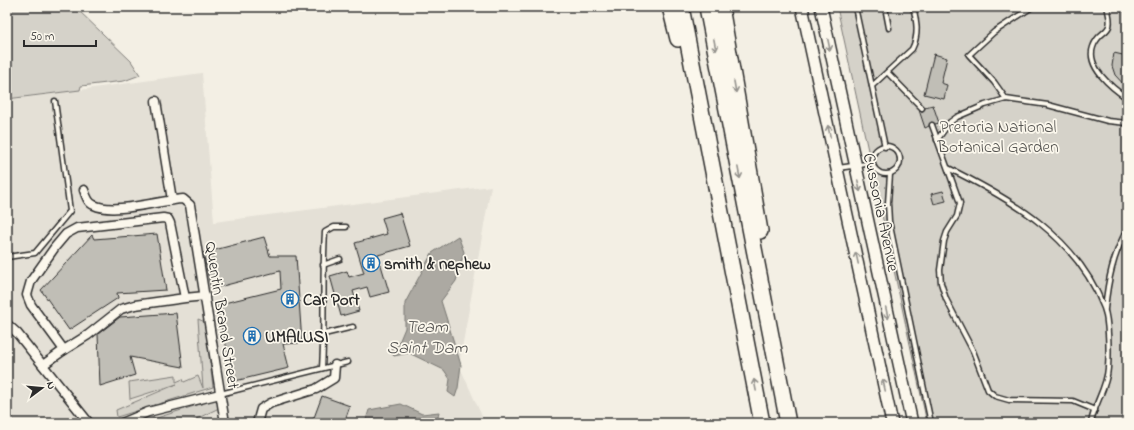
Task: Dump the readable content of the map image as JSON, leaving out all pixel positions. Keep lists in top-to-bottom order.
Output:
{
  "streets": {
    "main road": ["Cussonia Avenue"],
    "street": ["Quentin Brand Street"]
  },
  "water": ["Team Saint Dam"],
  "parks": ["Pretoria National Botanical Garden"],
  "places": {
    "building": ["smith & nephew", "Car Port", "UMALUSI"]
  },
  "scale_bar": "50 m",
  "north": "right"
}
